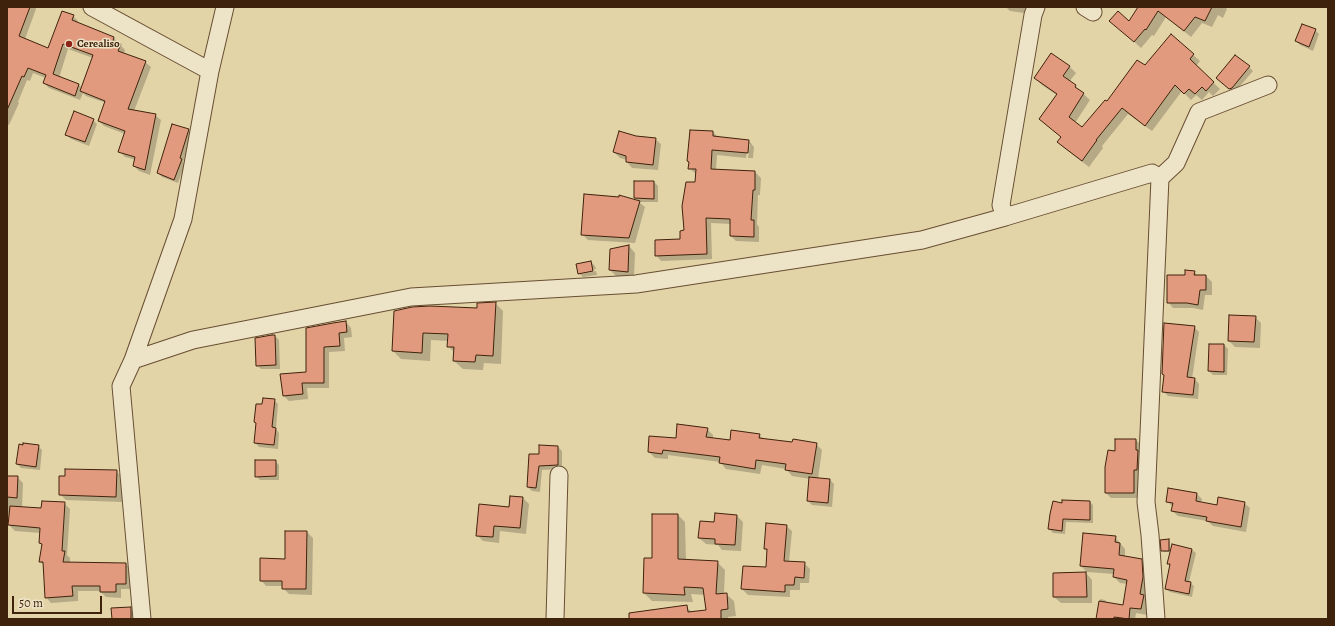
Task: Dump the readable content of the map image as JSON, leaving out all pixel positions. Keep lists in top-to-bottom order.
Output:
{
  "places": ["Cerealiso"],
  "scale_bar": "50 m"
}
